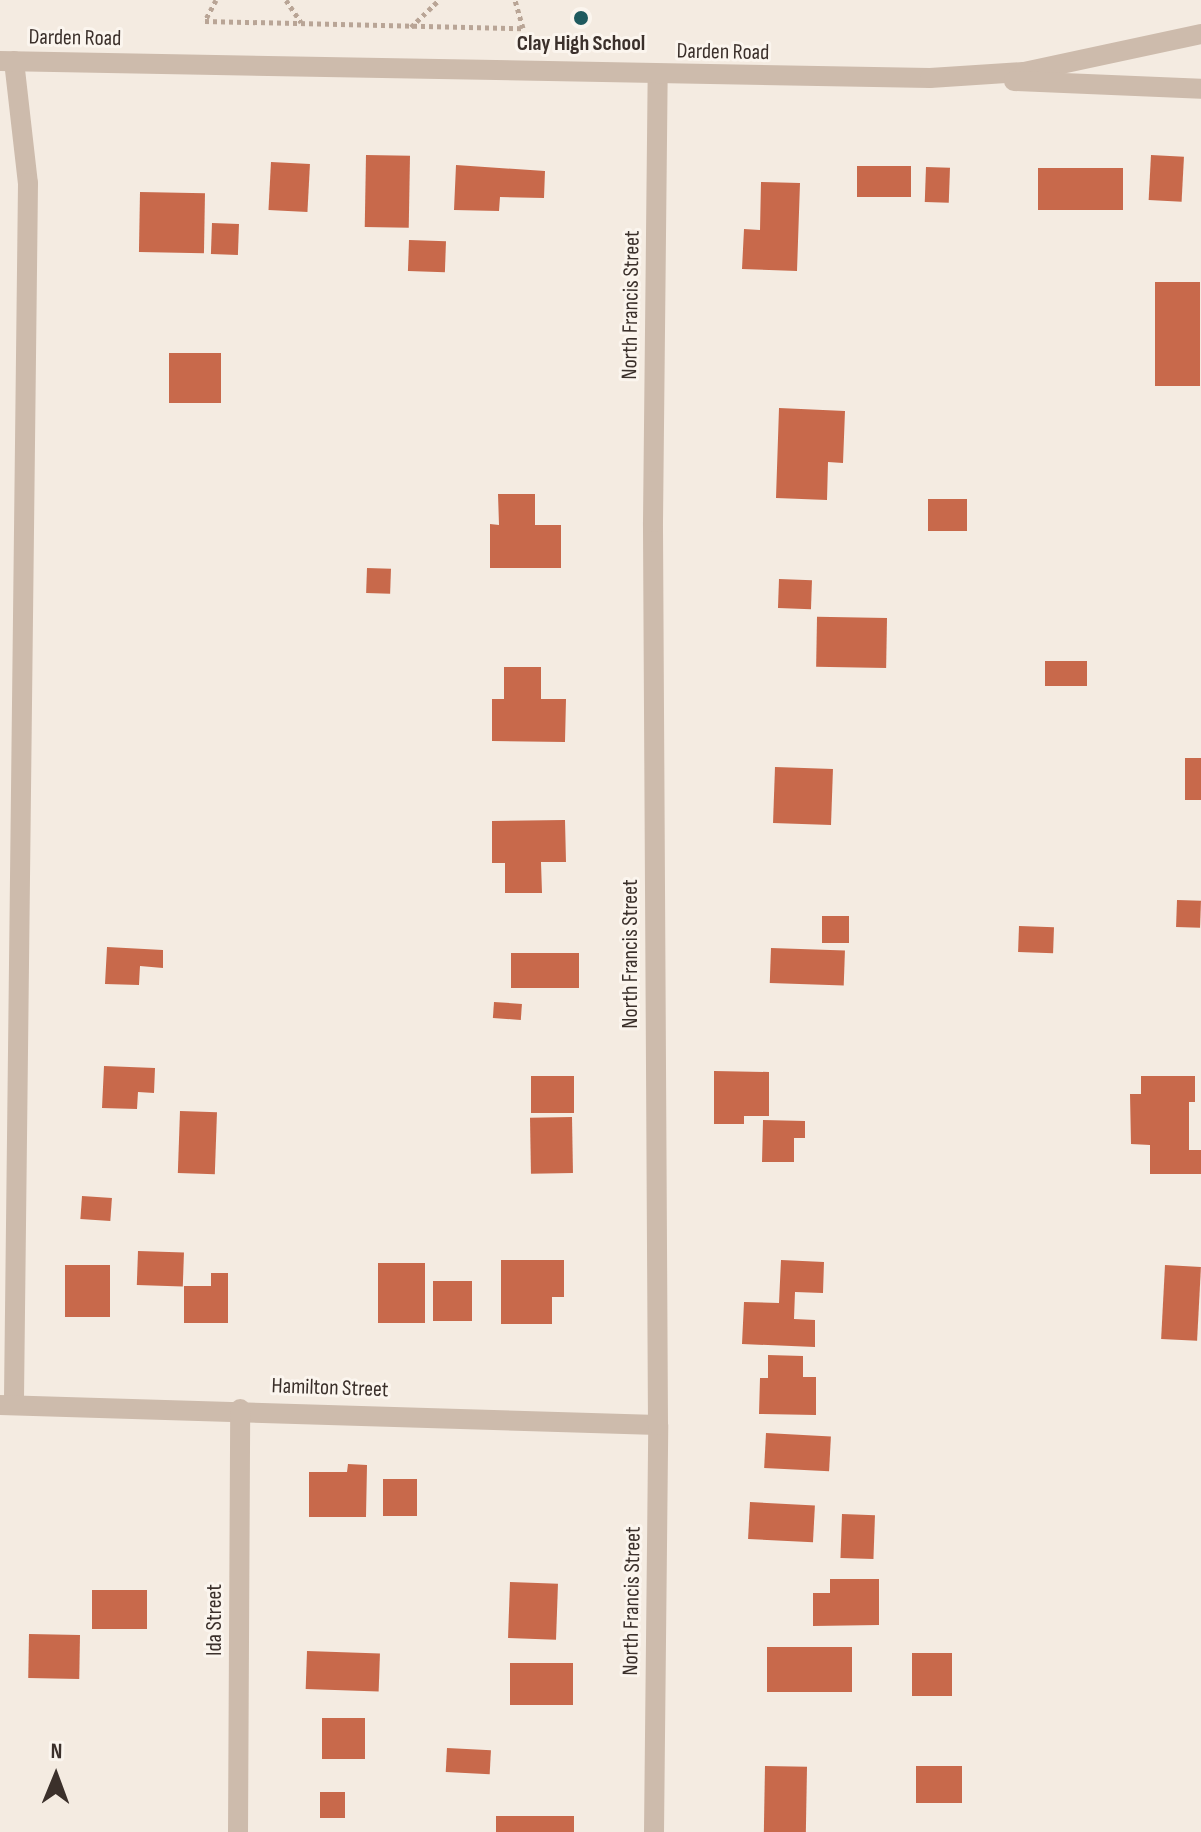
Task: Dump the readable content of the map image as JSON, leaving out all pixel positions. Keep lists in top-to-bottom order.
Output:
{
  "streets": {
    "street": [
      "Darden Road",
      "North Francis Street",
      "Hamilton Street",
      "Ida Street"
    ]
  },
  "crossings": [
    ["Darden Road", "North Francis Street"],
    ["North Francis Street", "Hamilton Street"],
    ["Hamilton Street", "Ida Street"]
  ],
  "places": ["Clay High School"],
  "north": "top"
}
